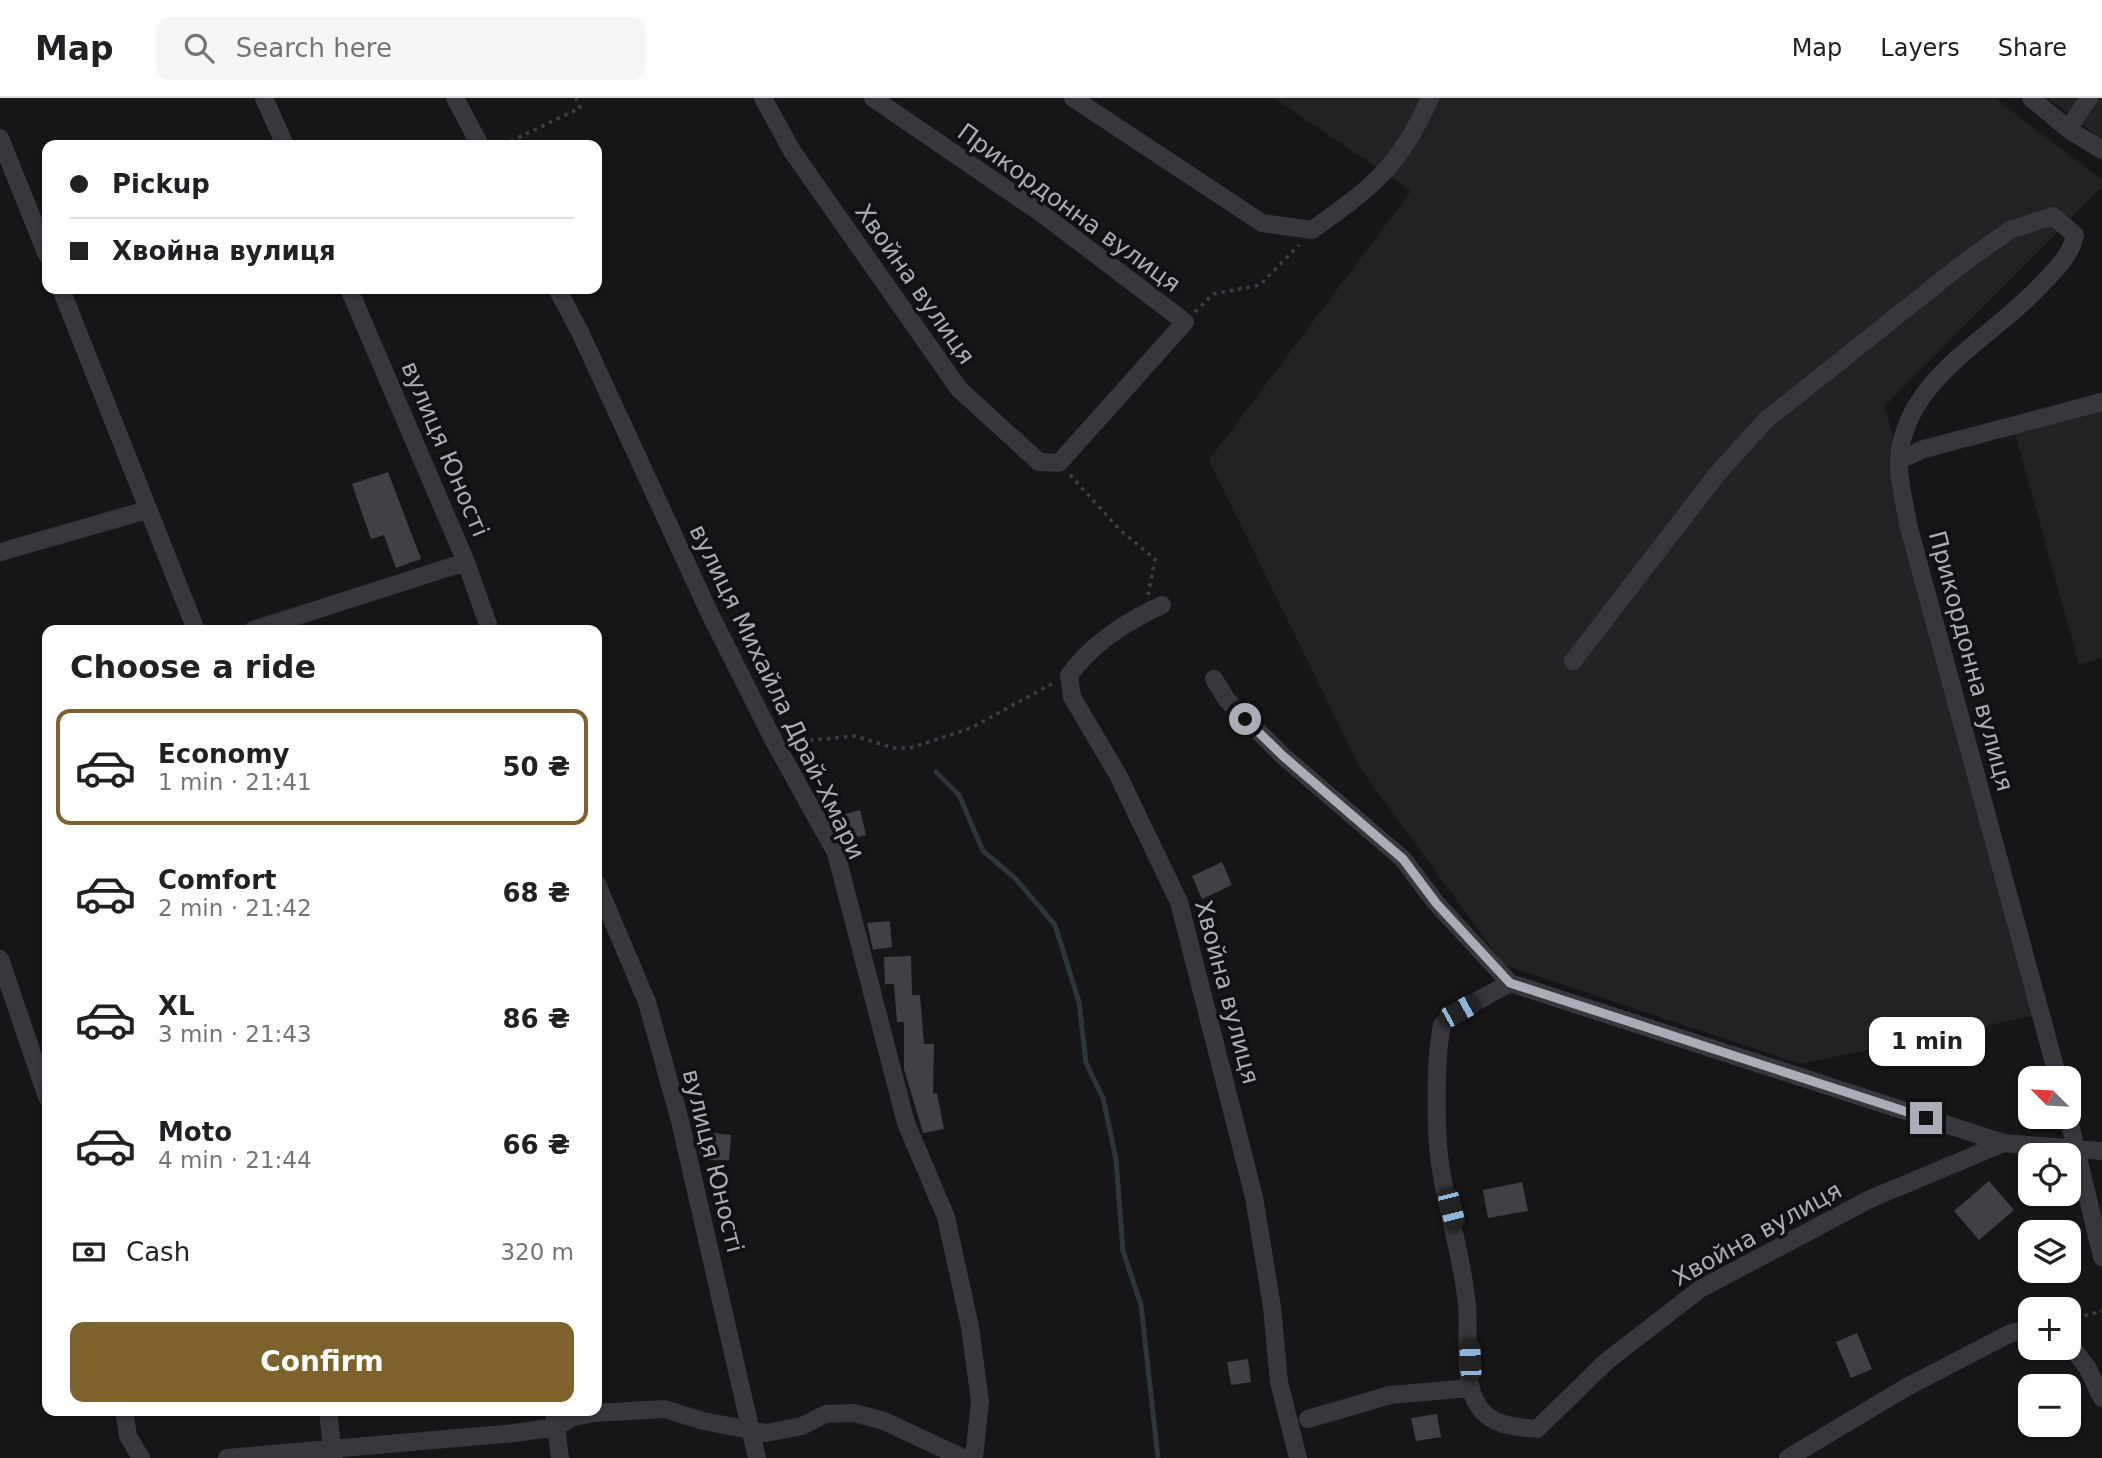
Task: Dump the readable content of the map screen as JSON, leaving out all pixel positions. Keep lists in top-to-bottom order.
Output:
{
  "streets": {
    "street": [
      "Прикордонна вулиця",
      "Хвойна вулиця",
      "вулиця Юності",
      "вулиця Михайла Драй-Хмари"
    ]
  },
  "crossings": [
    ["Прикордонна вулиця", "Хвойна вулиця"]
  ],
  "north": "top left",
  "page": {
    "header": "Map",
    "search": "Search here",
    "nav": ["Map", "Layers", "Share"],
    "banner": ["Pickup", "Хвойна вулиця"],
    "heading": "Choose a ride",
    "list": [
      {
        "name": "Economy",
        "note": "1 min · 21:41",
        "value": "50 ₴"
      },
      {
        "name": "Comfort",
        "note": "2 min · 21:42",
        "value": "68 ₴"
      },
      {
        "name": "XL",
        "note": "3 min · 21:43",
        "value": "86 ₴"
      },
      {
        "name": "Moto",
        "note": "4 min · 21:44",
        "value": "66 ₴"
      }
    ],
    "bubble": "1 min",
    "map_buttons": ["+", "−"],
    "pay": ["Cash", "320 m"],
    "buttons": "Confirm"
  }
}
